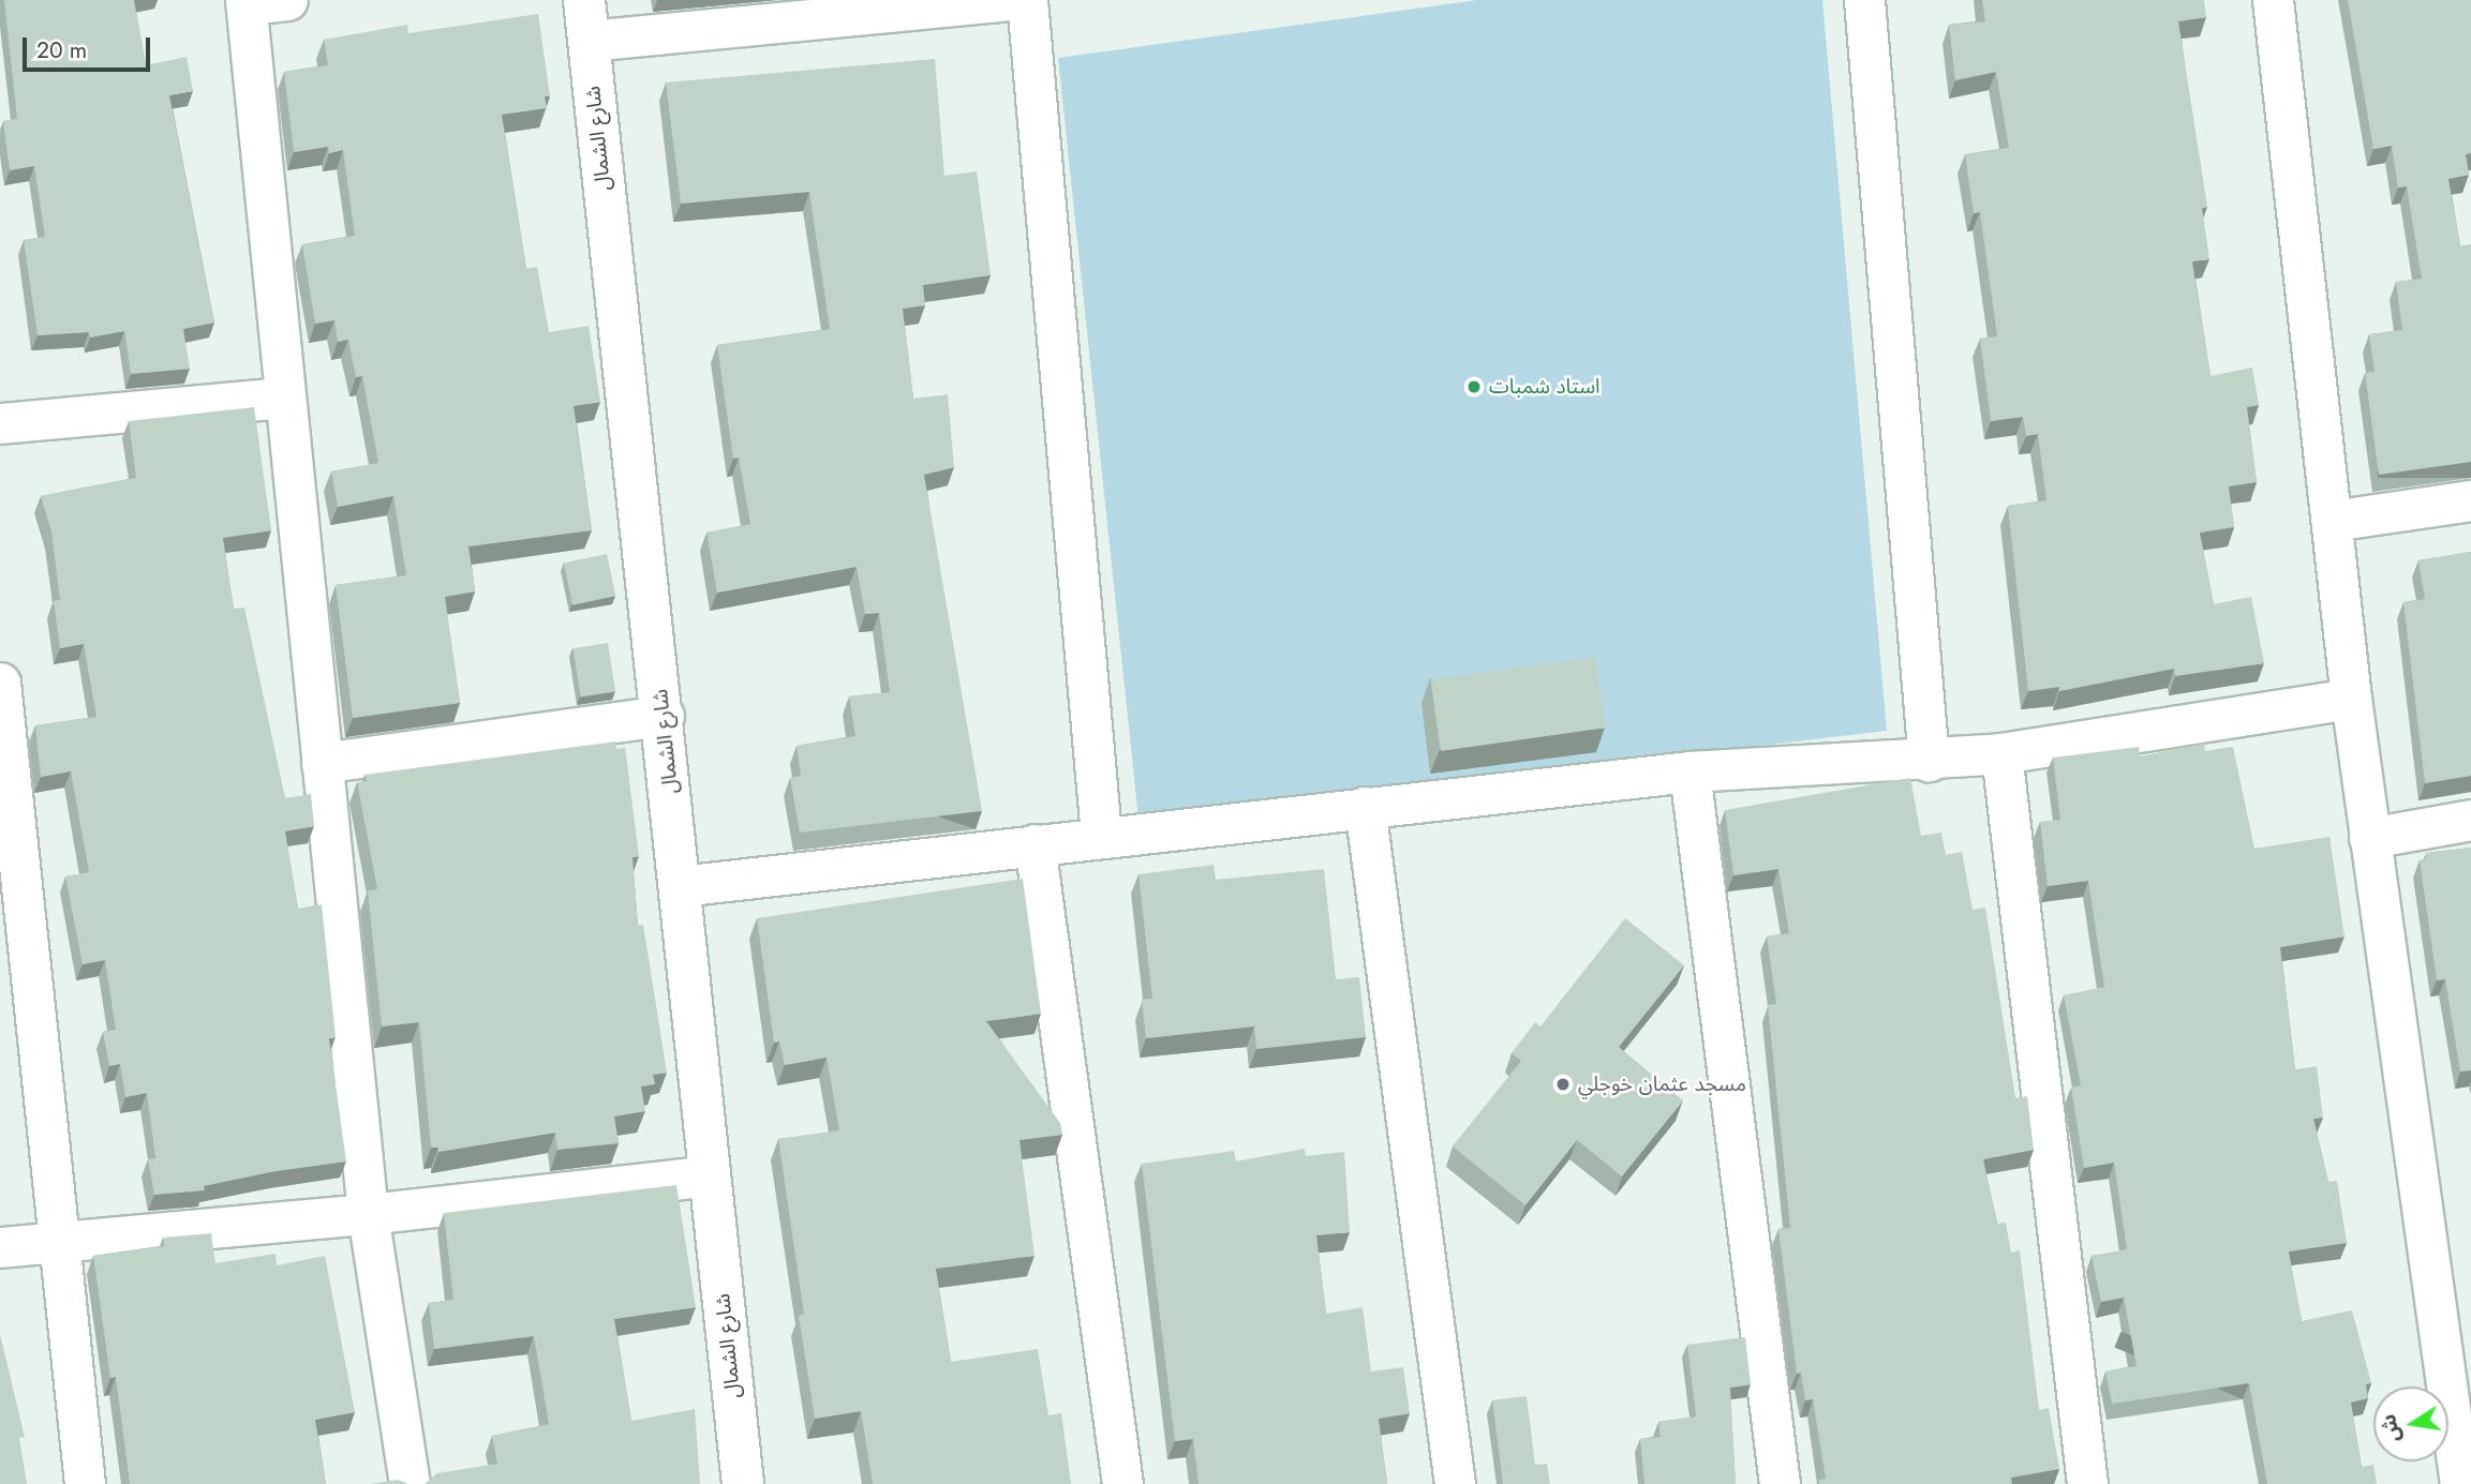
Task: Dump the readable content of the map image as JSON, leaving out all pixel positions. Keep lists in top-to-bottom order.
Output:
{
  "streets": {
    "street": ["شارع الشمال"]
  },
  "places": ["استاد شمبات", "مسجد عثمان خوجلي"],
  "scale_bar": "20 m",
  "north": "left"
}
